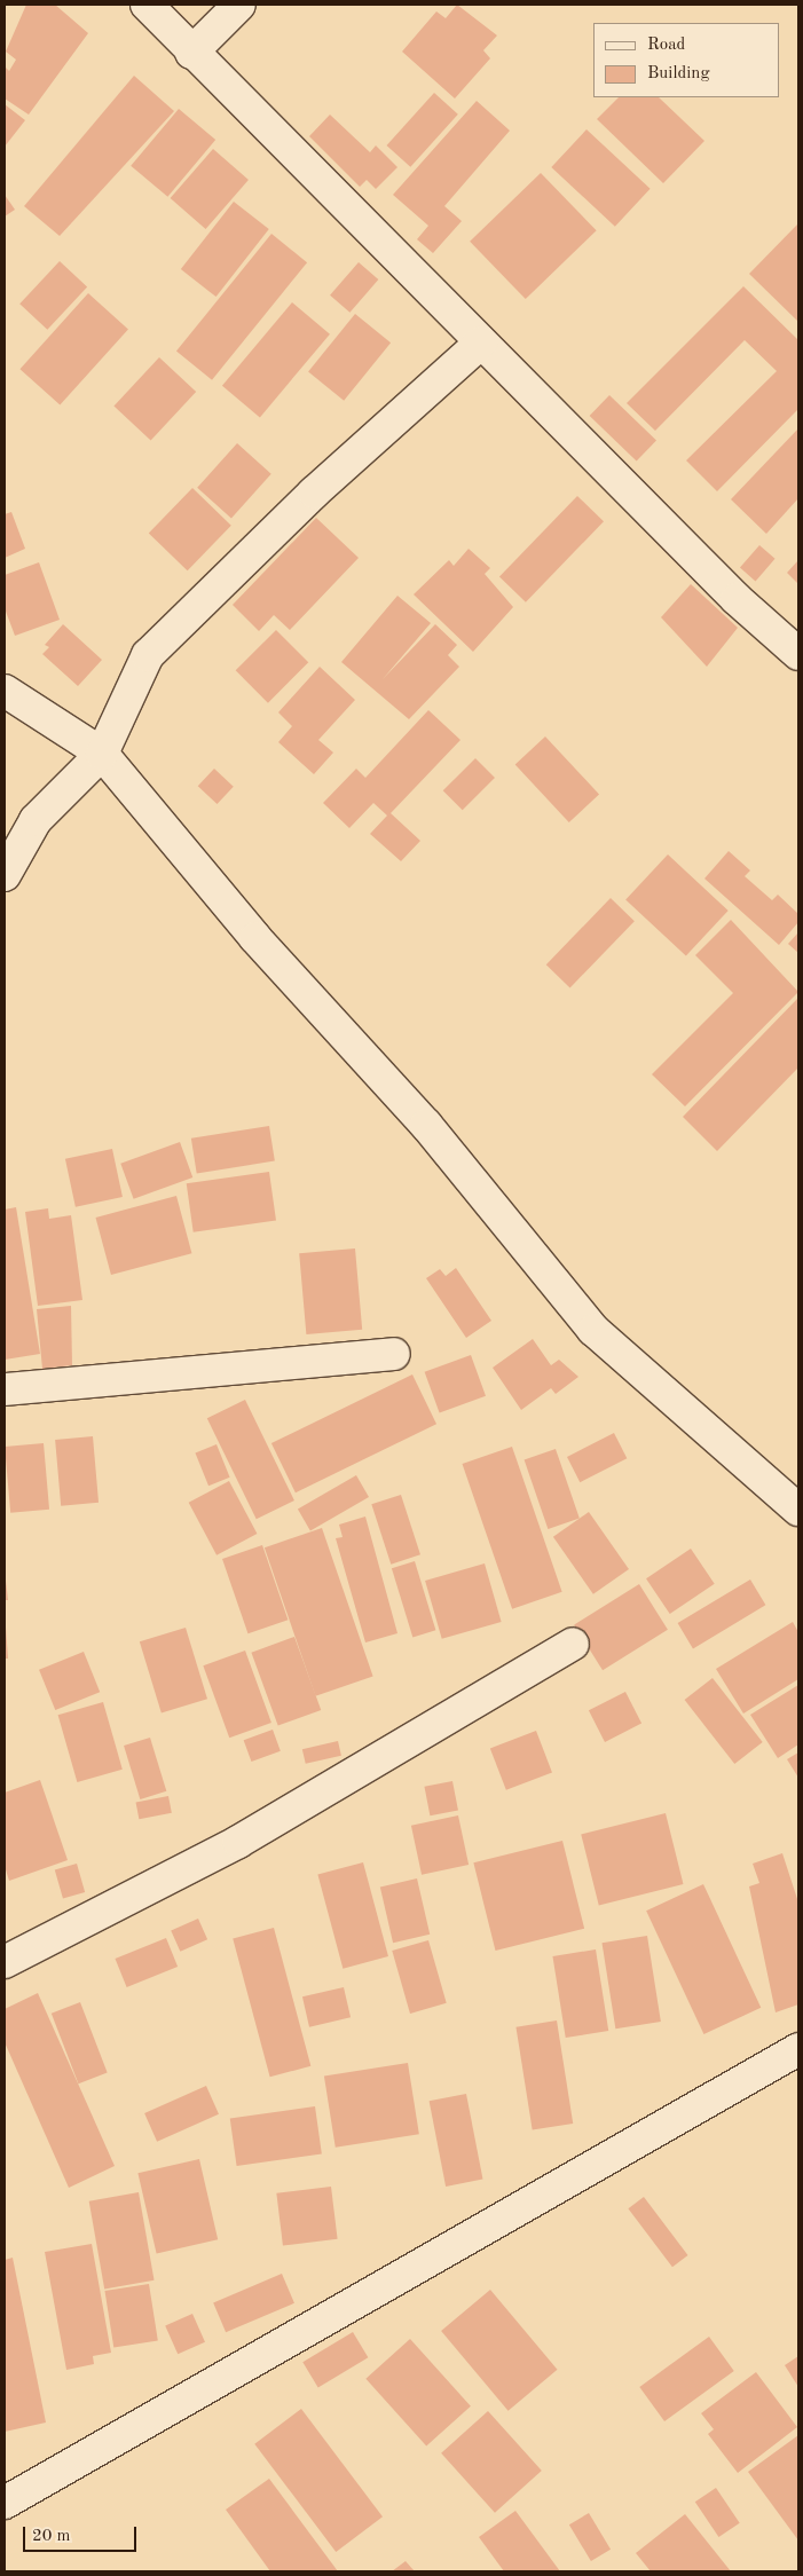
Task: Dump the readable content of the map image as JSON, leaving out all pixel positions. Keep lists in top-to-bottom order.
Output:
{
  "legend": ["Road", "Building"],
  "scale_bar": "20 m"
}
